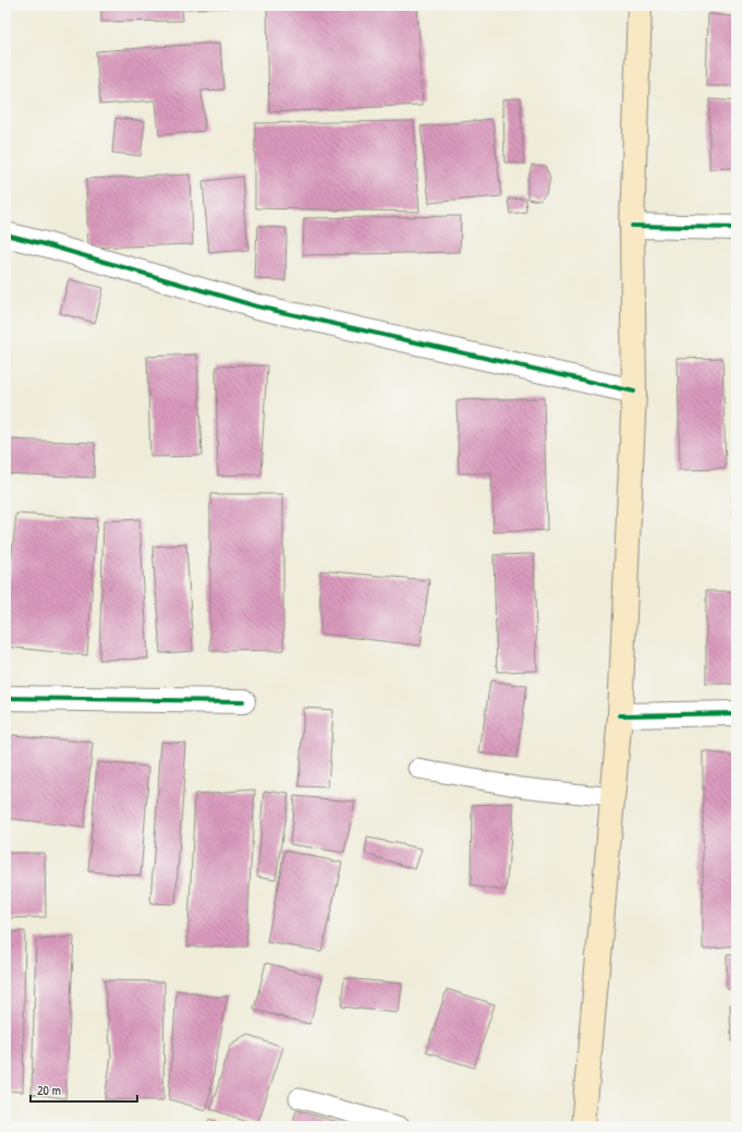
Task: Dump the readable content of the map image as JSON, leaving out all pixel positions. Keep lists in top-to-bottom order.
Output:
{
  "scale_bar": "20 m"
}
